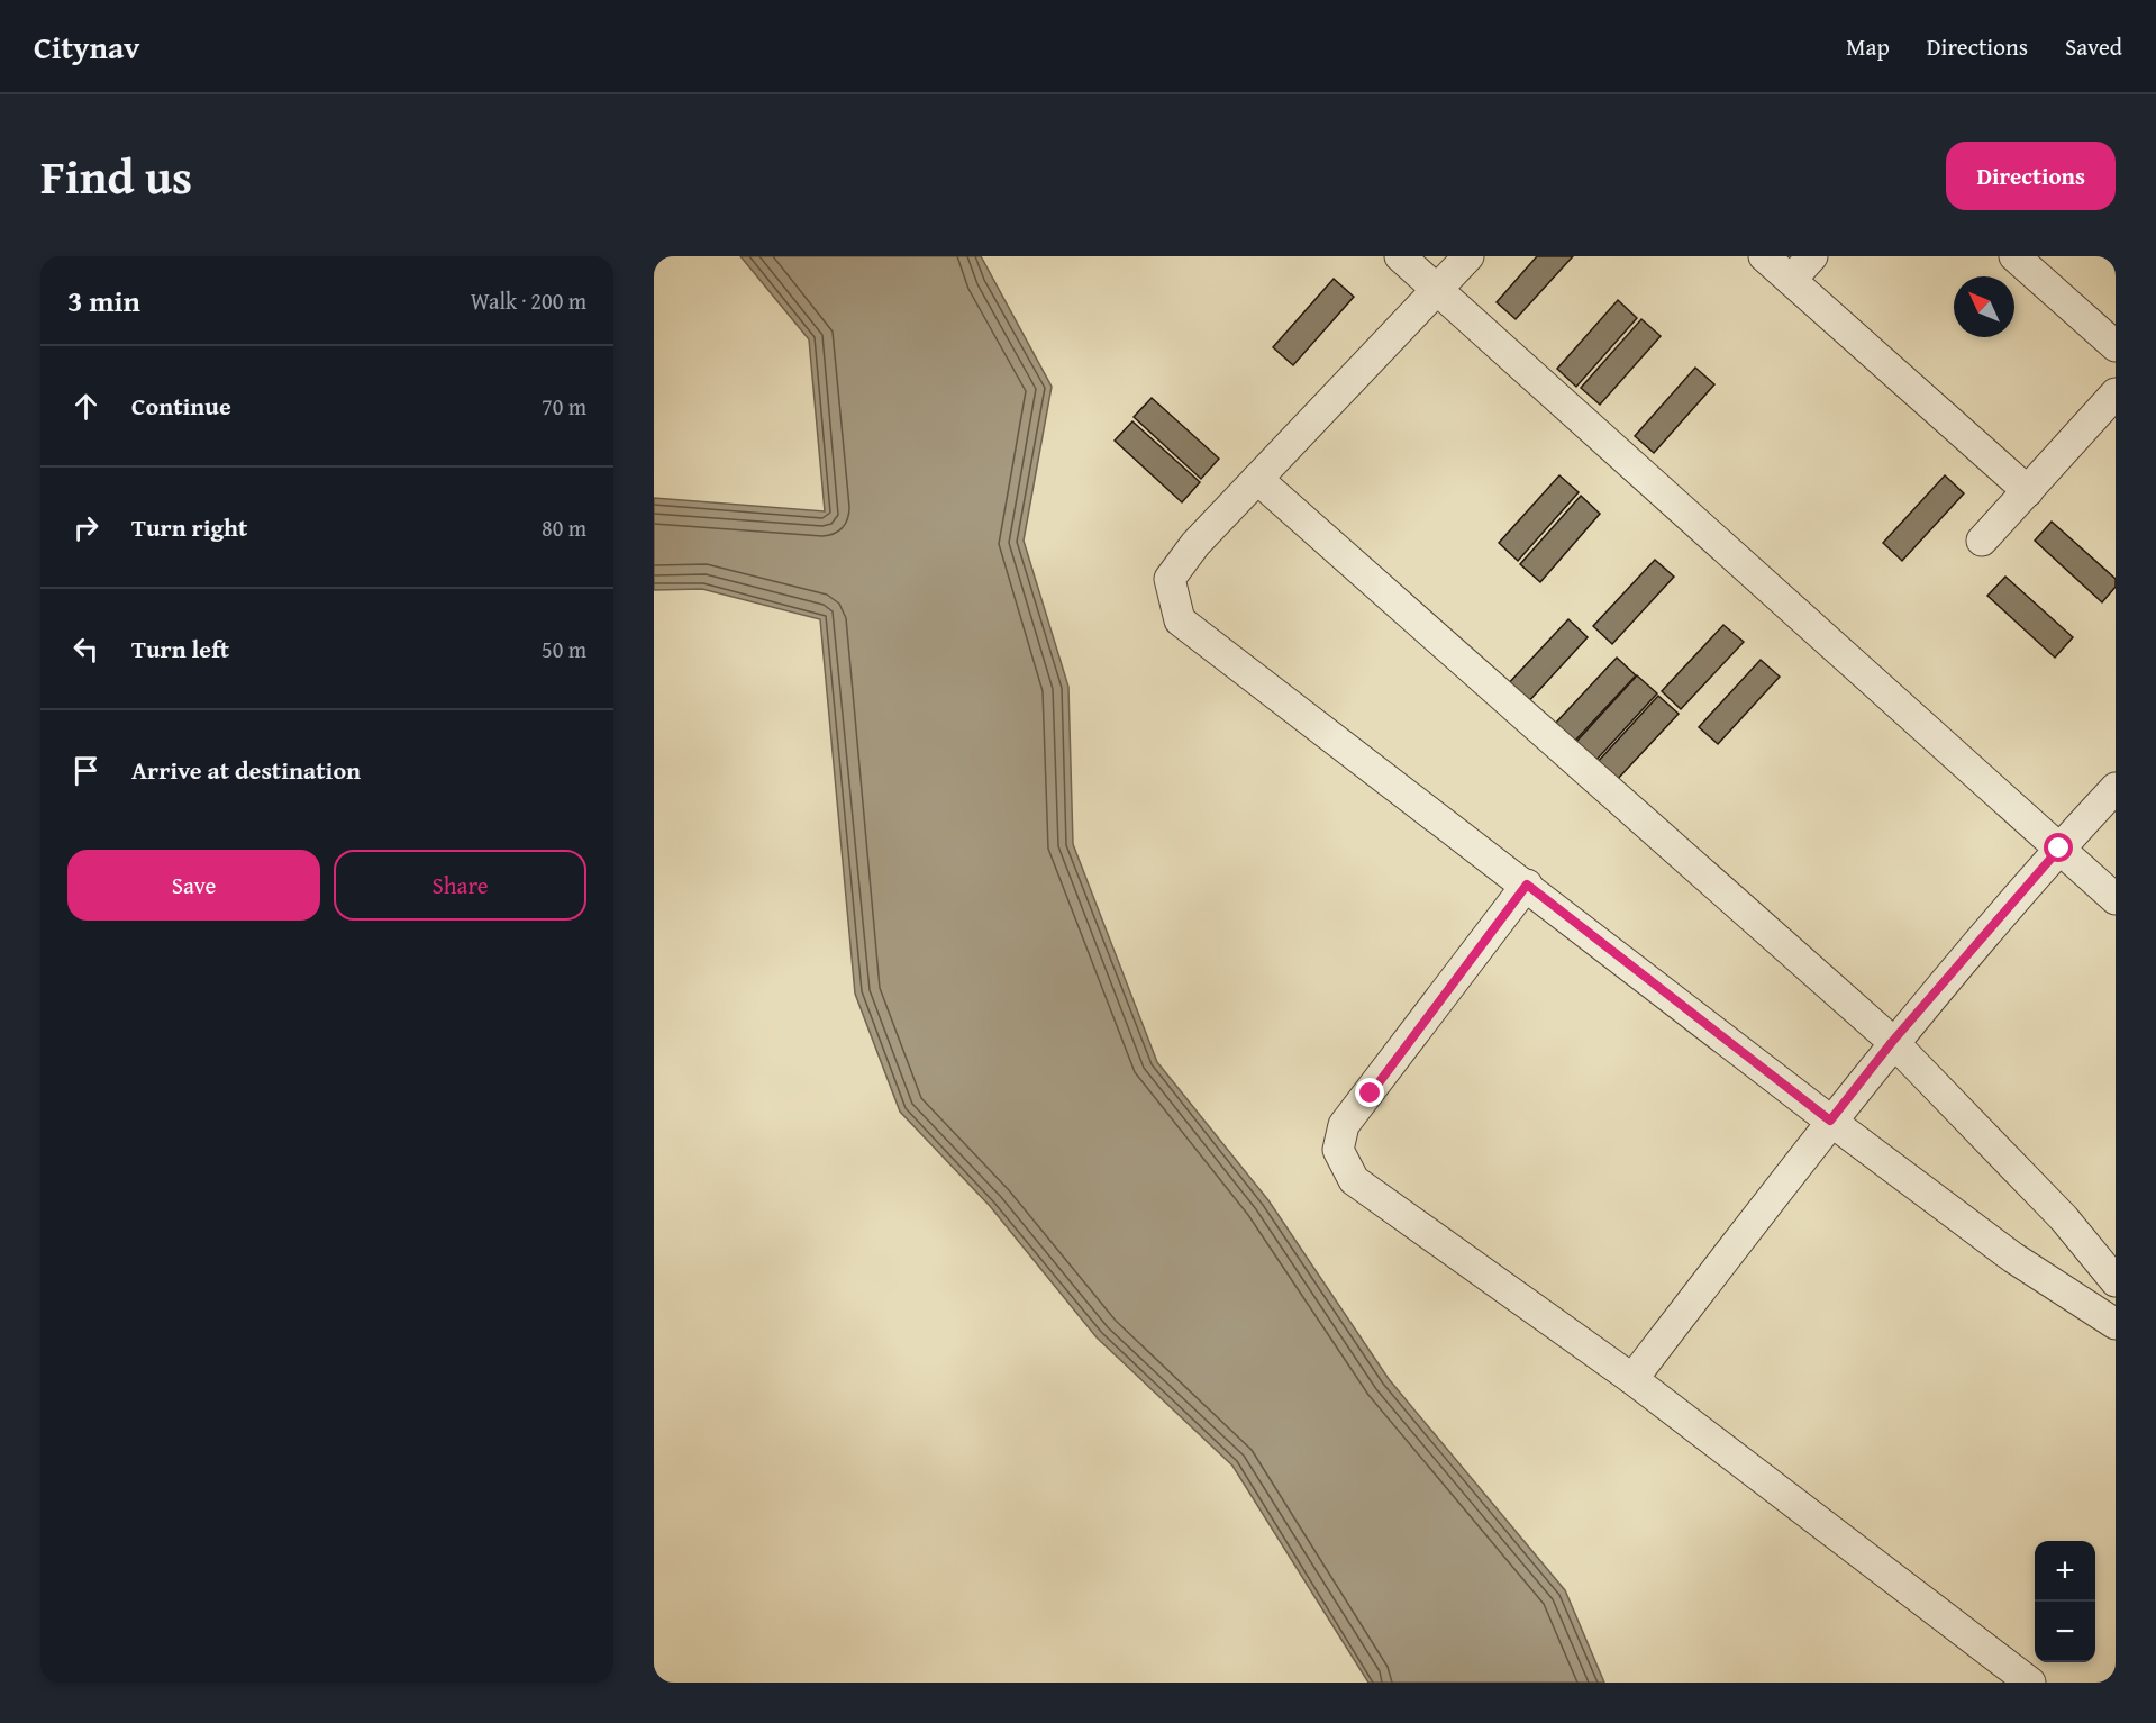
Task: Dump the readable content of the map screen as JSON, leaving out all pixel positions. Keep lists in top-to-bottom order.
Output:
{
  "north": "top left",
  "page": {
    "header": "Citynav",
    "nav": ["Map", "Directions", "Saved"],
    "title": "Find us",
    "buttons": [
      "Directions",
      ["Save", "Share"]
    ],
    "heading": ["3 min", "Walk · 200 m"],
    "list": [
      ["Continue", "70 m"],
      ["Turn right", "80 m"],
      ["Turn left", "50 m"],
      "Arrive at destination"
    ],
    "map_buttons": ["+", "−"]
  }
}
